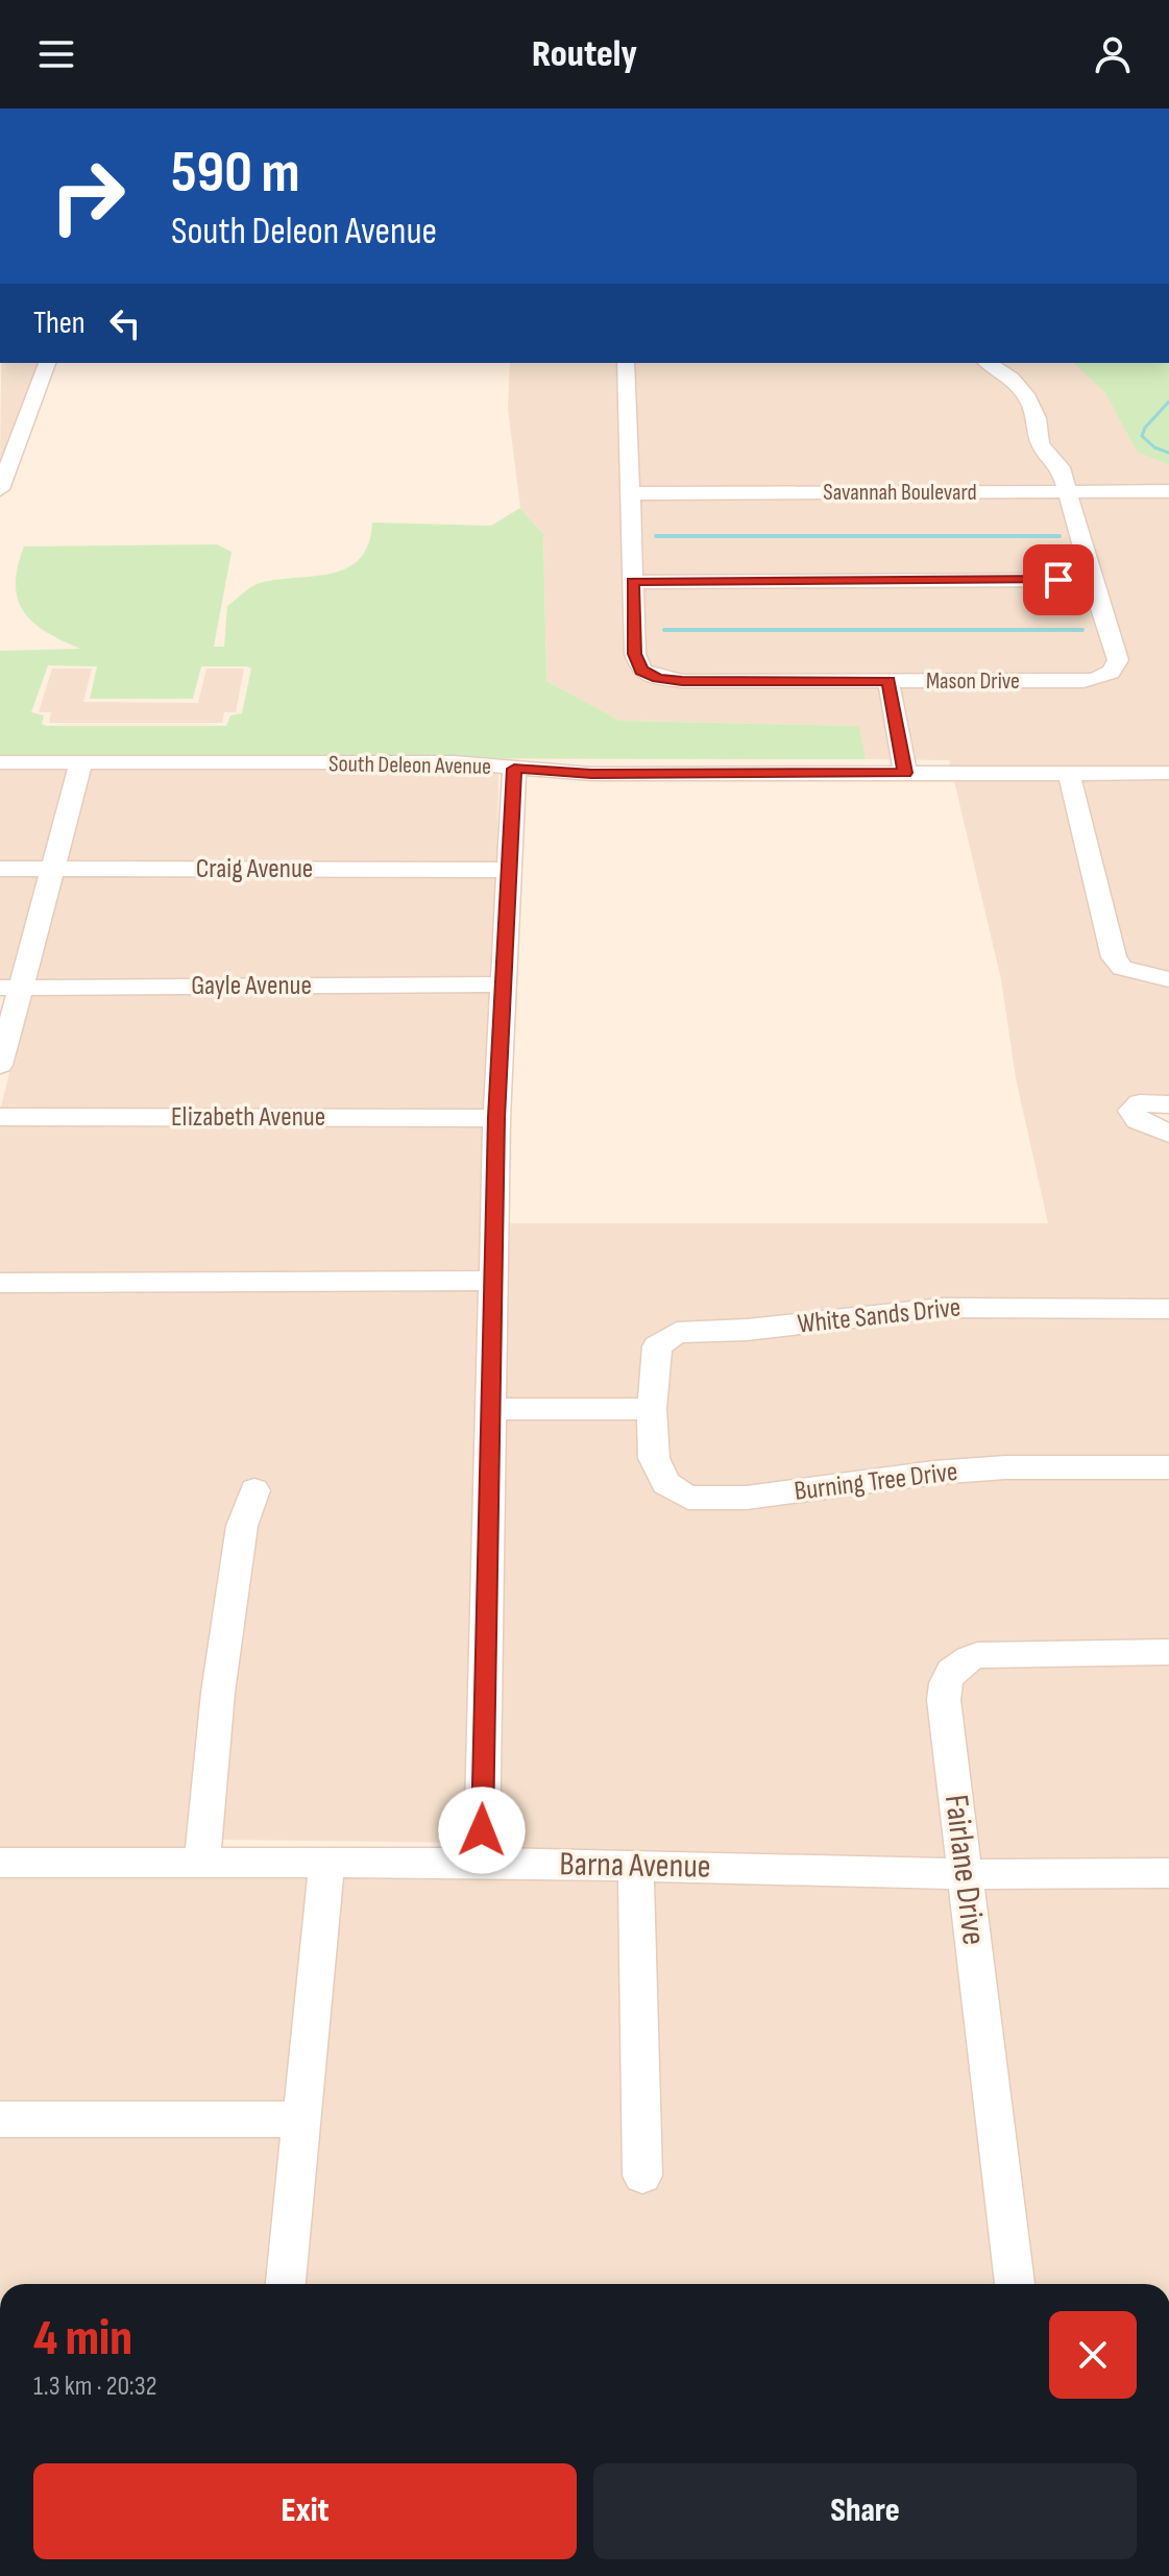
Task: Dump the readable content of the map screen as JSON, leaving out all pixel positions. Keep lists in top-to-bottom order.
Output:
{
  "streets": {
    "street": [
      "Savannah Boulevard",
      "Mason Drive",
      "South Deleon Avenue",
      "Craig Avenue",
      "Gayle Avenue",
      "Elizabeth Avenue",
      "White Sands Drive",
      "Burning Tree Drive",
      "Barna Avenue",
      "Fairlane Drive"
    ]
  },
  "crossings": [
    ["Savannah Boulevard", "Mason Drive"],
    ["White Sands Drive", "Burning Tree Drive"],
    ["Barna Avenue", "Fairlane Drive"]
  ],
  "page": {
    "header": "Routely",
    "turn": ["590 m", "South Deleon Avenue"],
    "then": "Then",
    "heading": ["4 min", "1.3 km · 20:32"],
    "buttons": ["Exit", "Share"]
  }
}
